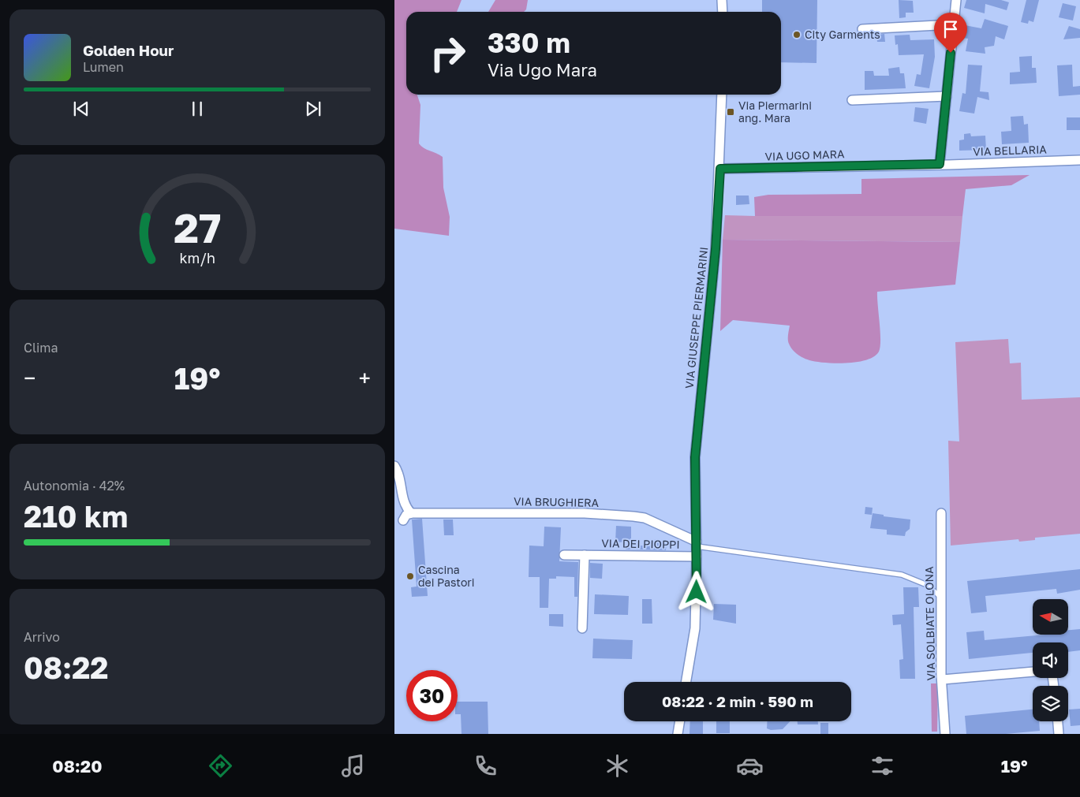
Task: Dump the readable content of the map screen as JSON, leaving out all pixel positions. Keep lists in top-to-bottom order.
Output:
{
  "streets": {
    "street": [
      "VIA BELLARIA",
      "VIA UGO MARA",
      "VIA GIUSEPPE PIERMARINI",
      "VIA BRUGHIERA",
      "VIA DEI PIOPPI",
      "VIA SOLBIATE OLONA"
    ]
  },
  "crossings": [
    ["VIA BELLARIA", "VIA UGO MARA"],
    ["VIA UGO MARA", "VIA GIUSEPPE PIERMARINI"],
    ["VIA GIUSEPPE PIERMARINI", "VIA BRUGHIERA"],
    ["VIA GIUSEPPE PIERMARINI", "VIA DEI PIOPPI"]
  ],
  "places": {
    "other": ["City Garments", "Cascina dei Pastori"],
    "transit": ["Via Piermarini ang. Mara"]
  },
  "north": "left",
  "page": {
    "turn": ["330 m", "Via Ugo Mara"],
    "song": ["Golden Hour", "Lumen"],
    "tile": [
      "Clima",
      ["Autonomia · 42%", "210 km"],
      ["Arrivo", "08:22"]
    ],
    "heat": ["−", "19°", "+"],
    "limit": "30",
    "trip": "08:22 · 2 min · 590 m",
    "tabs": ["08:20", "19°"],
    "gauge": ["27", "km/h"]
  }
}
